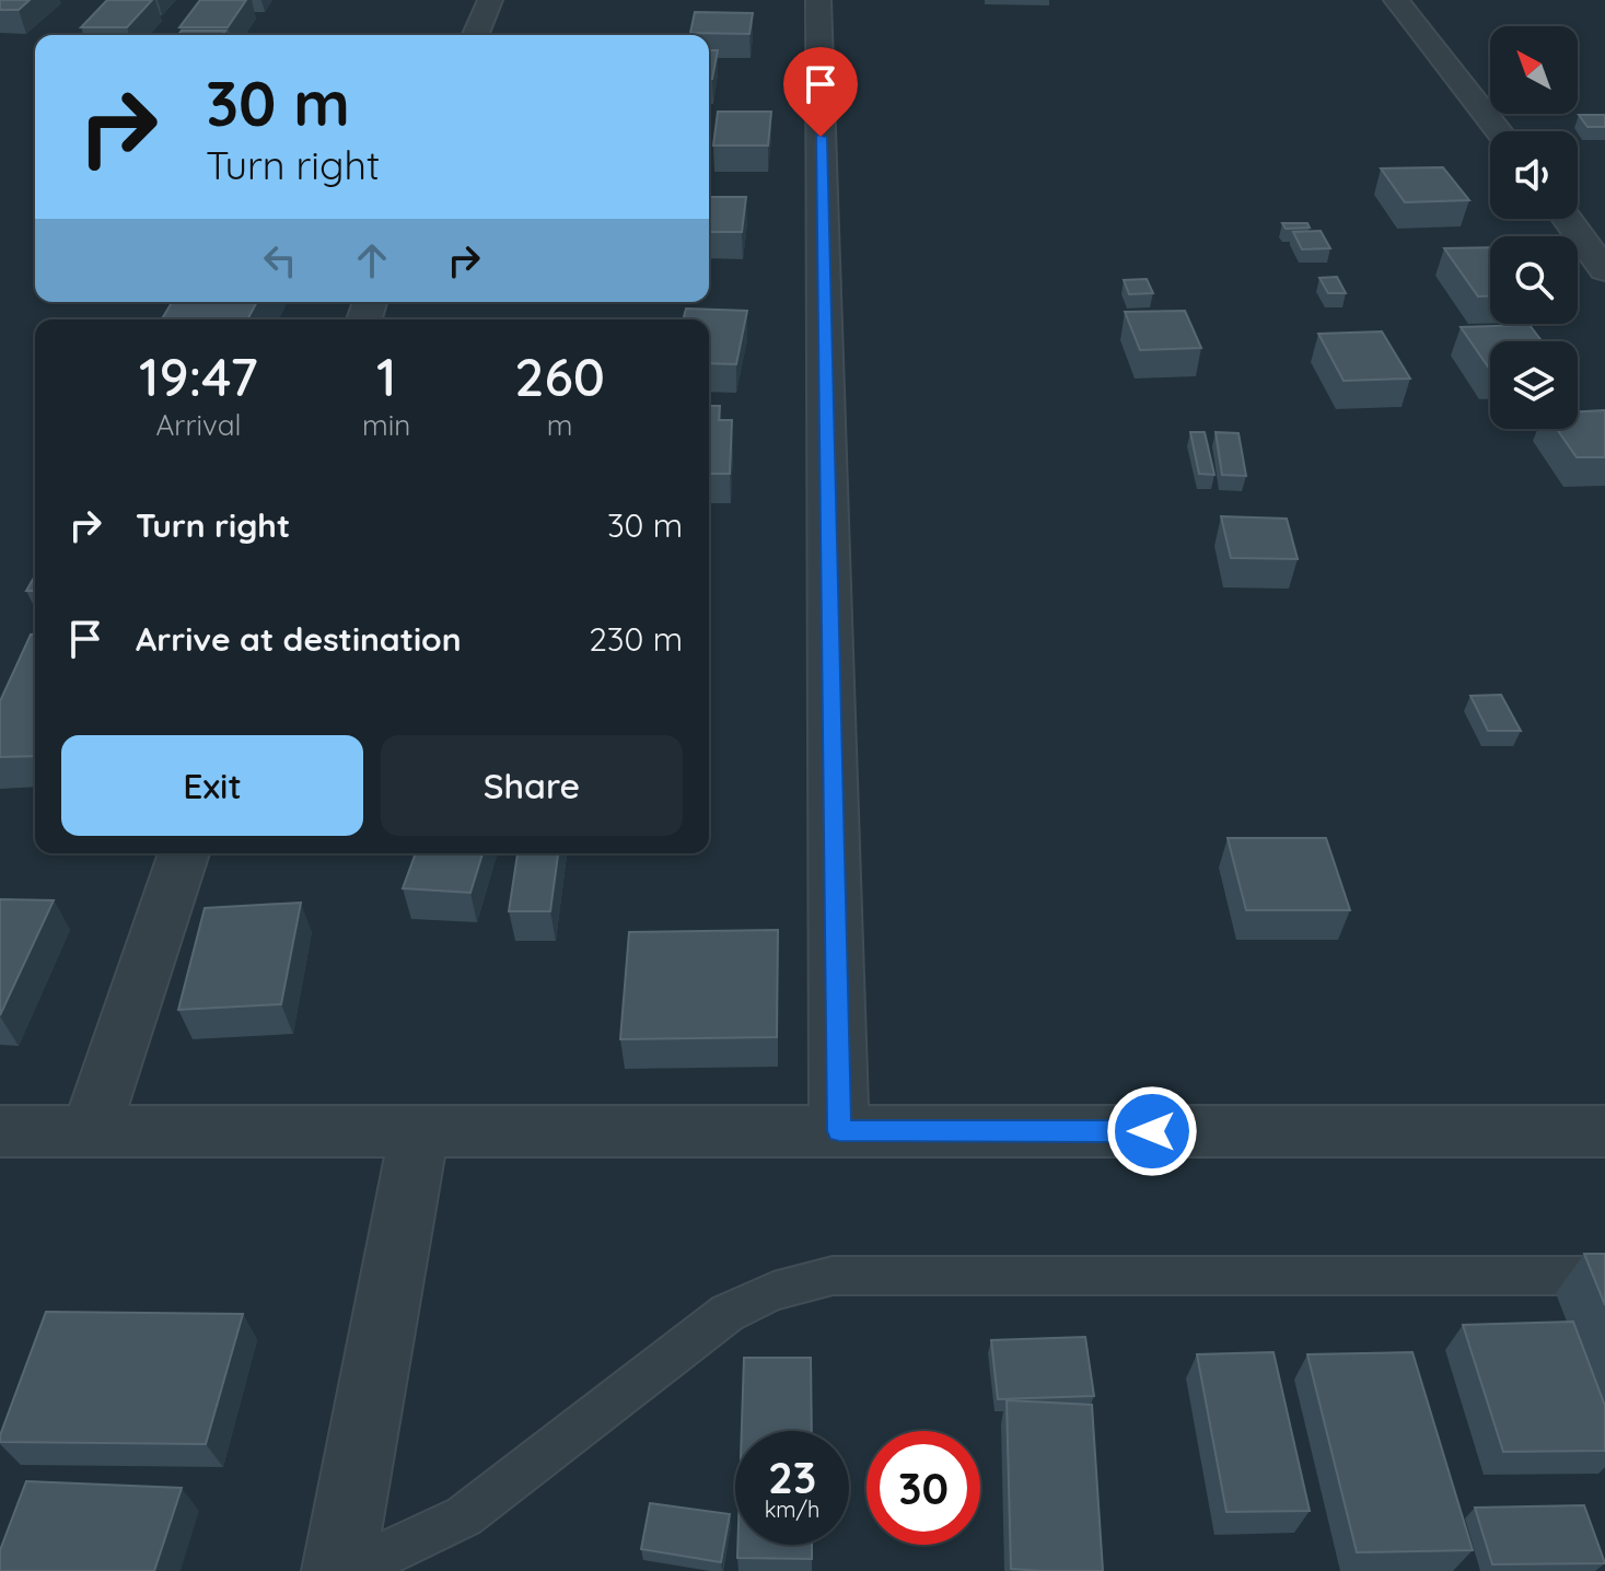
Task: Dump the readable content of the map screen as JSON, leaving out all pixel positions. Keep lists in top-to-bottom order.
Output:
{
  "north": "top left",
  "page": {
    "turn": ["30 m", "Turn right"],
    "eta": [
      "19:47",
      "Arrival",
      "1",
      "min",
      "260",
      "m"
    ],
    "list": [
      {
        "name": "Turn right",
        "value": "30 m"
      },
      {
        "name": "Arrive at destination",
        "value": "230 m"
      }
    ],
    "buttons": ["Exit", "Share"],
    "speed": "23 km/h",
    "limit": "30"
  }
}
